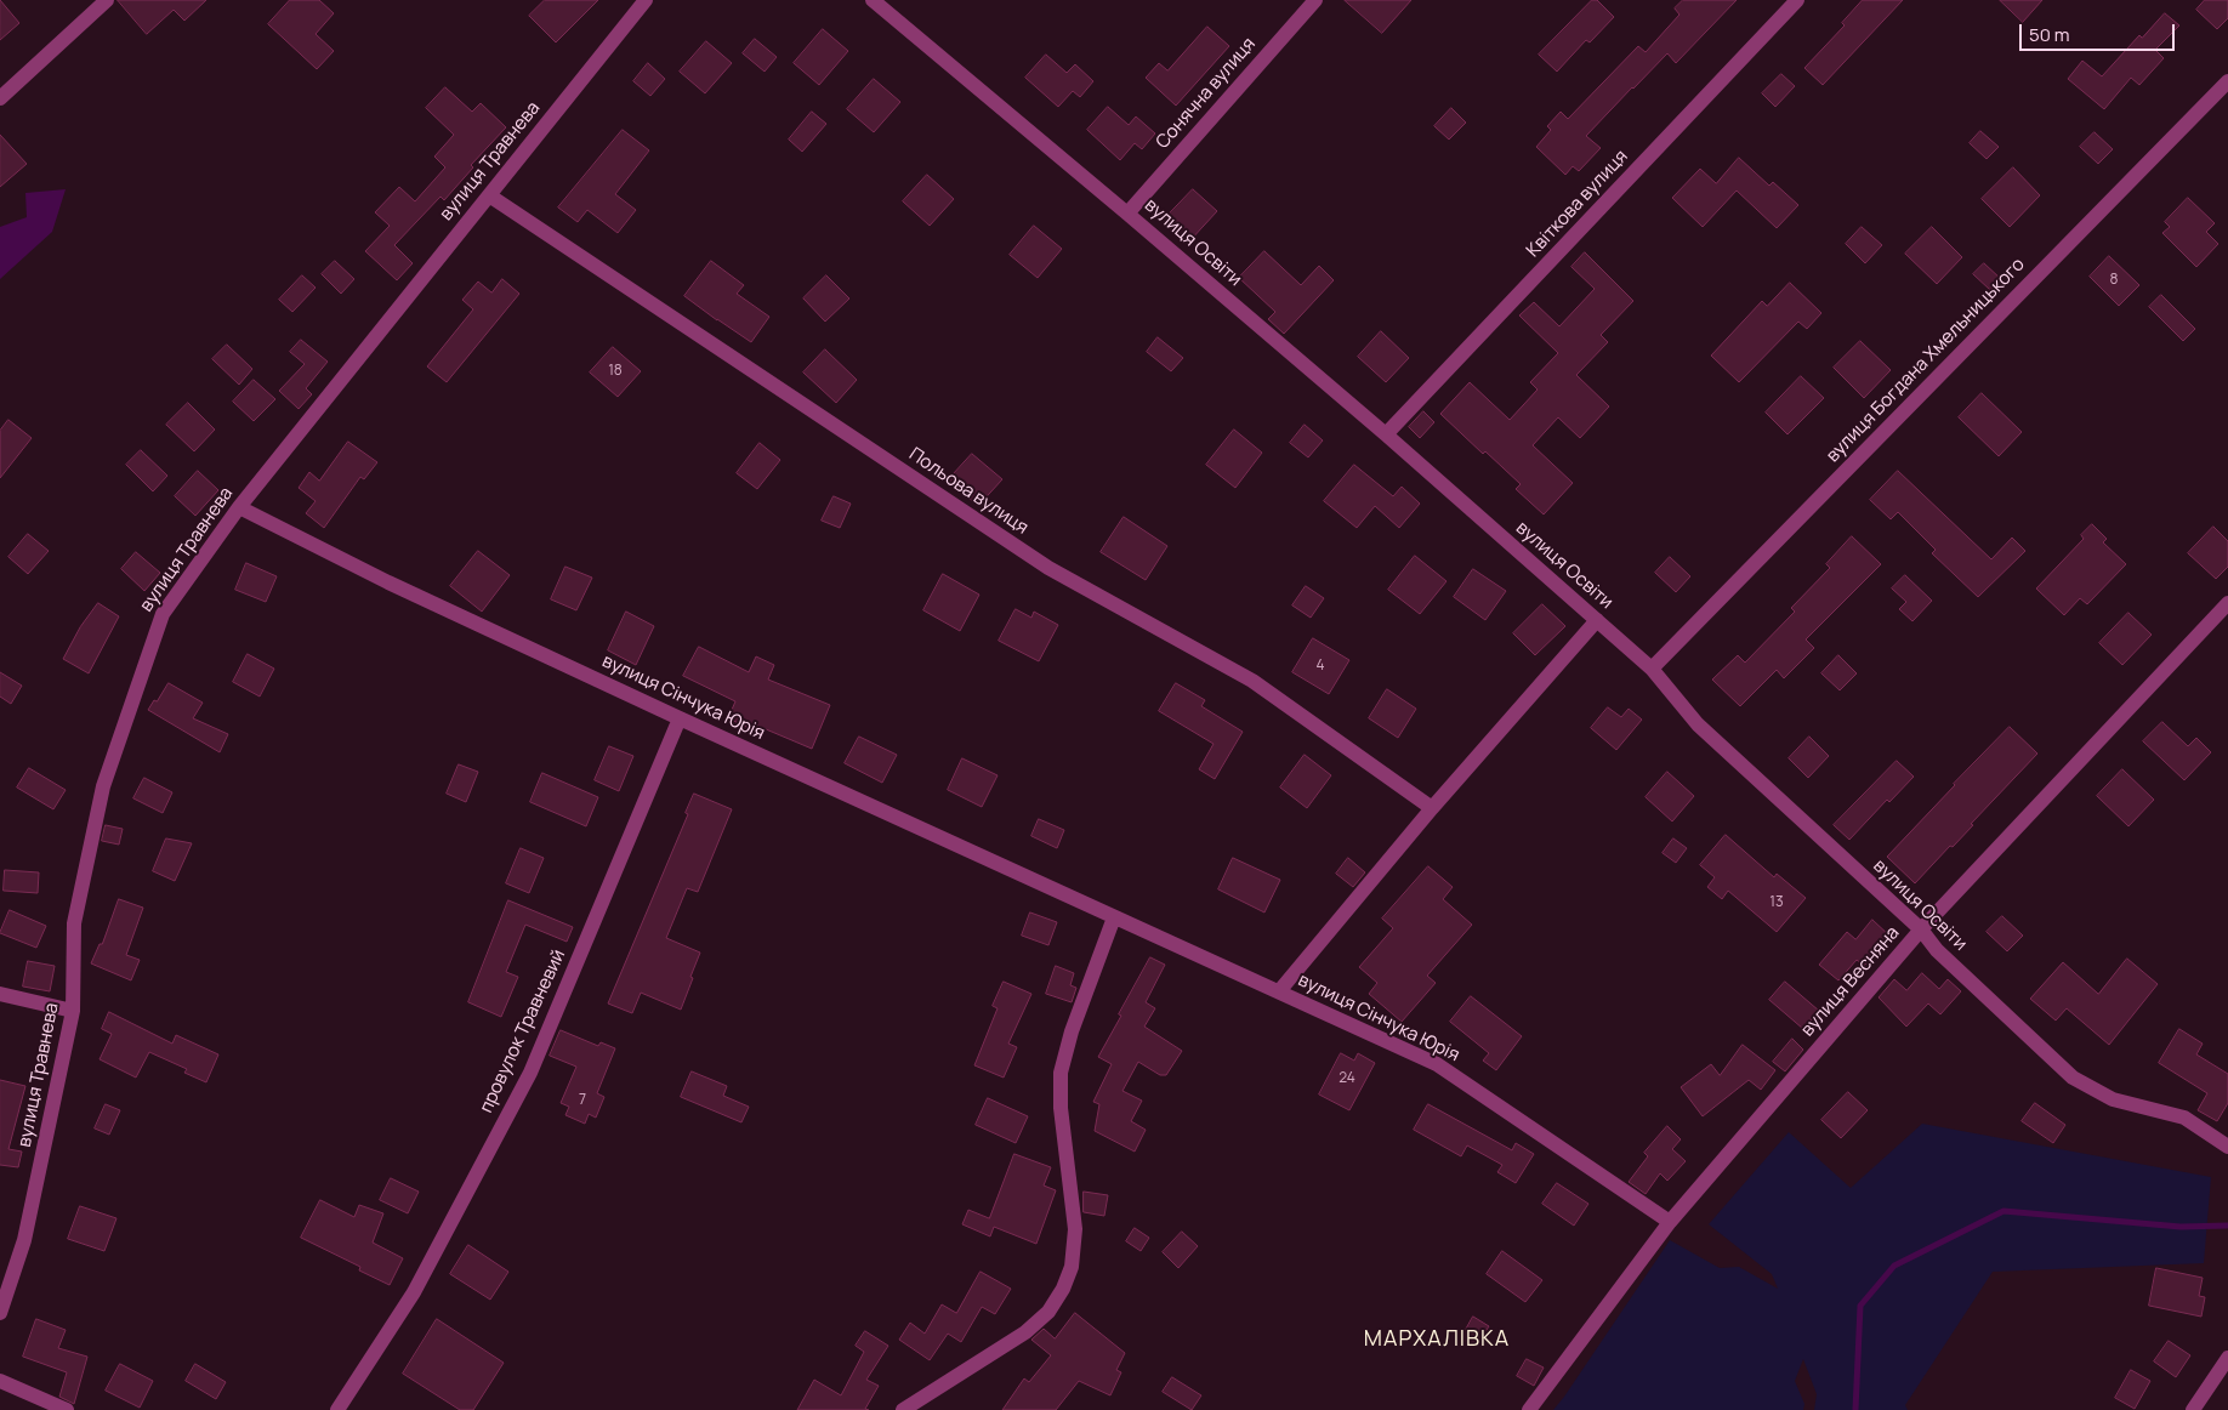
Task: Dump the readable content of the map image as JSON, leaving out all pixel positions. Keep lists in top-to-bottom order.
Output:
{
  "streets": {
    "street": [
      "Сонячна вулиця",
      "вулиця Травнева",
      "Квіткова вулиця",
      "вулиця Освіти",
      "вулиця Богдана Хмельницького",
      "Польова вулиця",
      "вулиця Сінчука Юрія",
      "вулиця Весняна",
      "провулок Травневий"
    ]
  },
  "crossings": [
    ["Сонячна вулиця", "вулиця Освіти"],
    ["вулиця Травнева", "Польова вулиця"],
    ["вулиця Травнева", "вулиця Сінчука Юрія"],
    ["Квіткова вулиця", "вулиця Освіти"],
    ["вулиця Освіти", "вулиця Богдана Хмельницького"],
    ["вулиця Освіти", "вулиця Весняна"],
    ["вулиця Сінчука Юрія", "вулиця Весняна"],
    ["вулиця Сінчука Юрія", "провулок Травневий"]
  ],
  "districts": ["МАРХАЛІВКА"],
  "house_numbers": [
    "8",
    "18",
    "4",
    "13",
    "24",
    "7"
  ],
  "scale_bar": "50 m"
}
